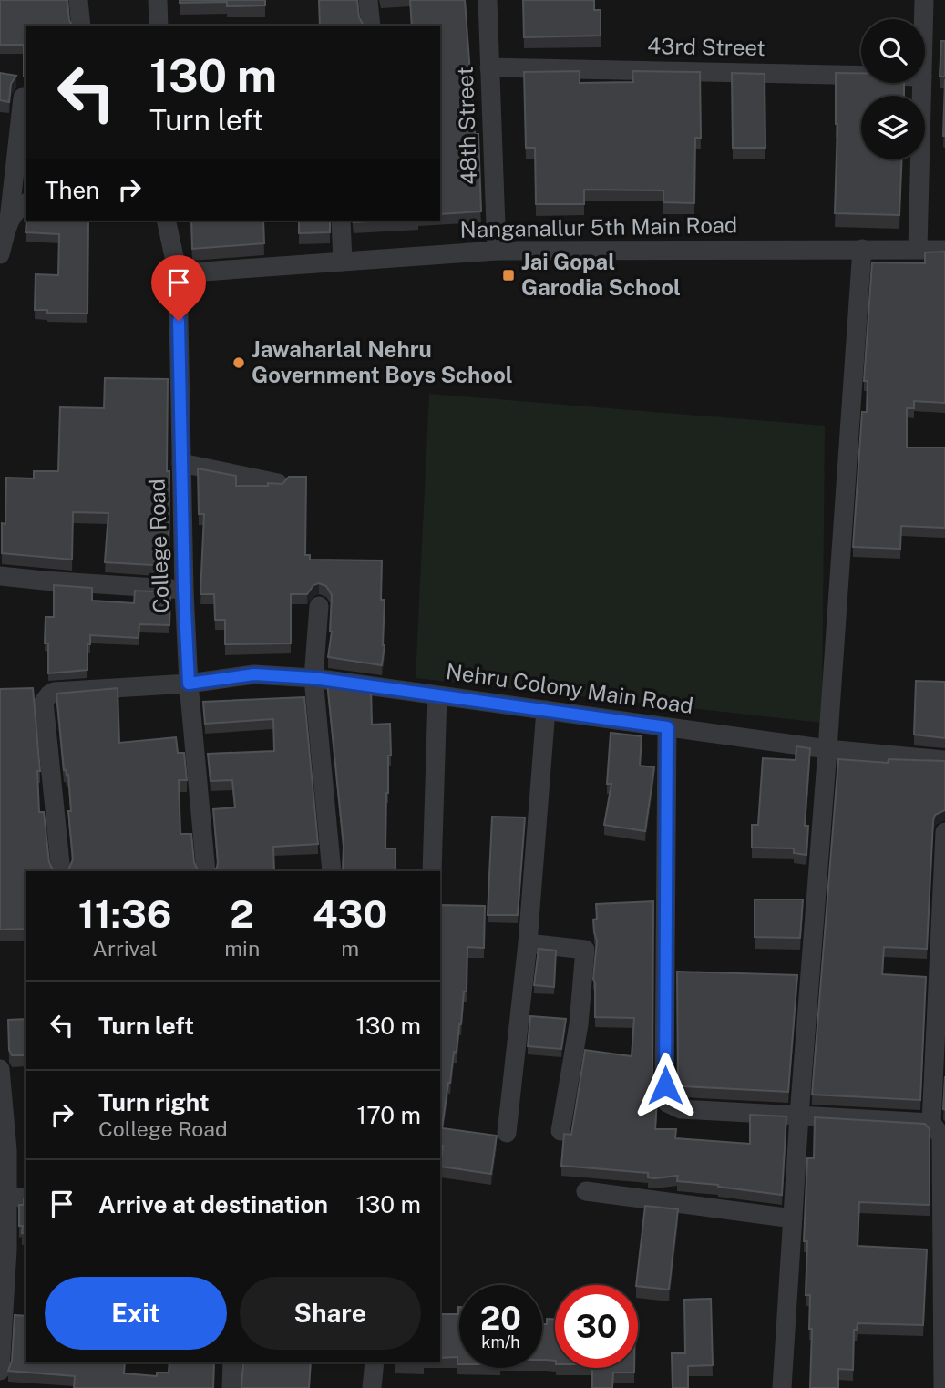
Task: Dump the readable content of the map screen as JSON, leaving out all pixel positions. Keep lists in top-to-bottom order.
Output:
{
  "streets": {
    "street": [
      "43rd Street",
      "48th Street",
      "Nanganallur 5th Main Road",
      "College Road",
      "Nehru Colony Main Road"
    ]
  },
  "crossings": [
    ["43rd Street", "48th Street"],
    ["48th Street", "Nanganallur 5th Main Road"],
    ["Nanganallur 5th Main Road", "College Road"],
    ["College Road", "Nehru Colony Main Road"]
  ],
  "places": {
    "transit": ["Jai Gopal Garodia School"],
    "other": ["Jawaharlal Nehru Government Boys School"]
  },
  "page": {
    "turn": ["130 m", "Turn left"],
    "then": "Then",
    "eta": [
      "11:36",
      "Arrival",
      "2",
      "min",
      "430",
      "m"
    ],
    "list": [
      {
        "name": "Turn left",
        "value": "130 m"
      },
      {
        "name": "Turn right",
        "note": "College Road",
        "value": "170 m"
      },
      {
        "name": "Arrive at destination",
        "value": "130 m"
      }
    ],
    "buttons": ["Exit", "Share"],
    "speed": "20 km/h",
    "limit": "30"
  }
}
